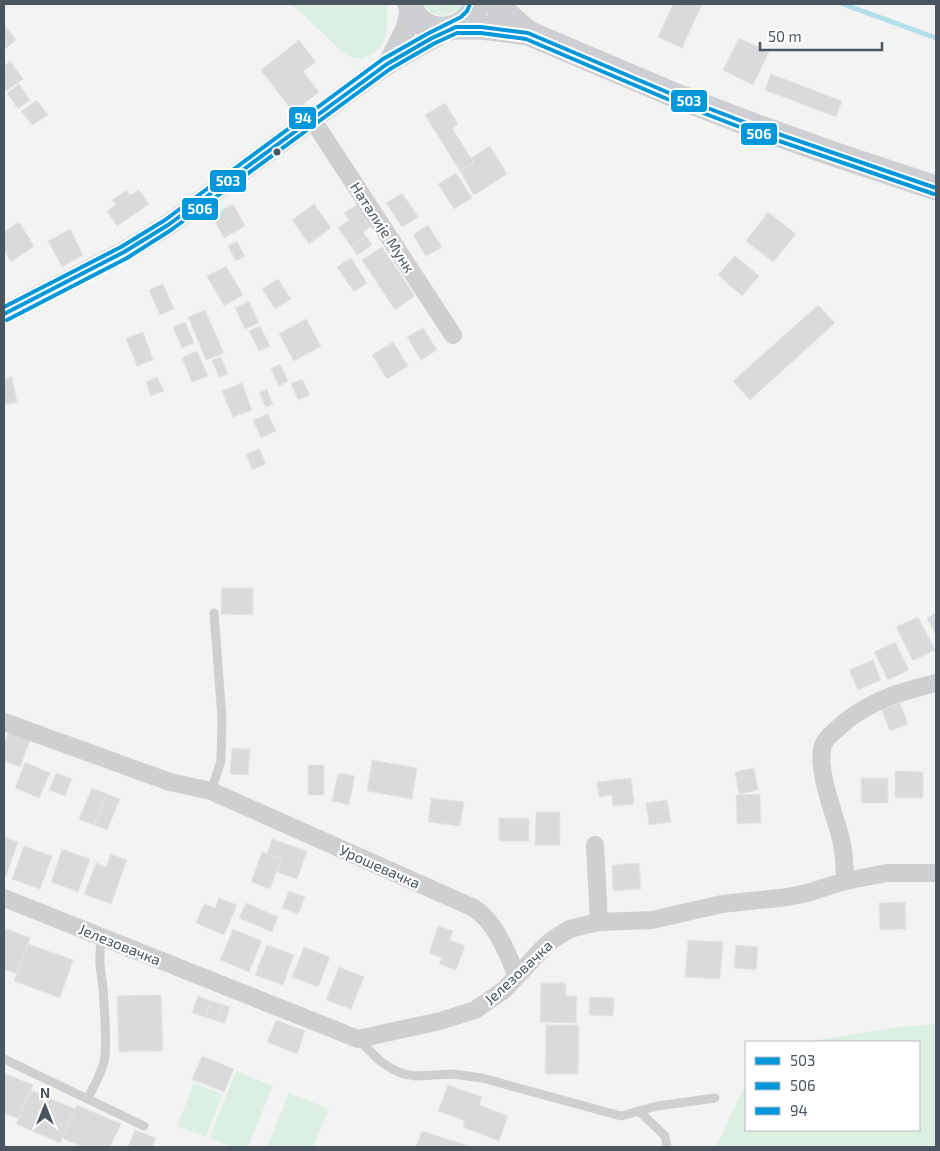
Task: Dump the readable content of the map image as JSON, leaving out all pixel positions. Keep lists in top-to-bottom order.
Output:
{
  "streets": {
    "street": ["Наталије Мунк", "Урошевачка", "Јелезовачка"]
  },
  "crossings": [
    ["Урошевачка", "Јелезовачка"]
  ],
  "lines": ["transit line 94", "transit line 503", "transit line 506"],
  "legend": ["503", "506", "94"],
  "scale_bar": "50 m",
  "north": "top"
}
